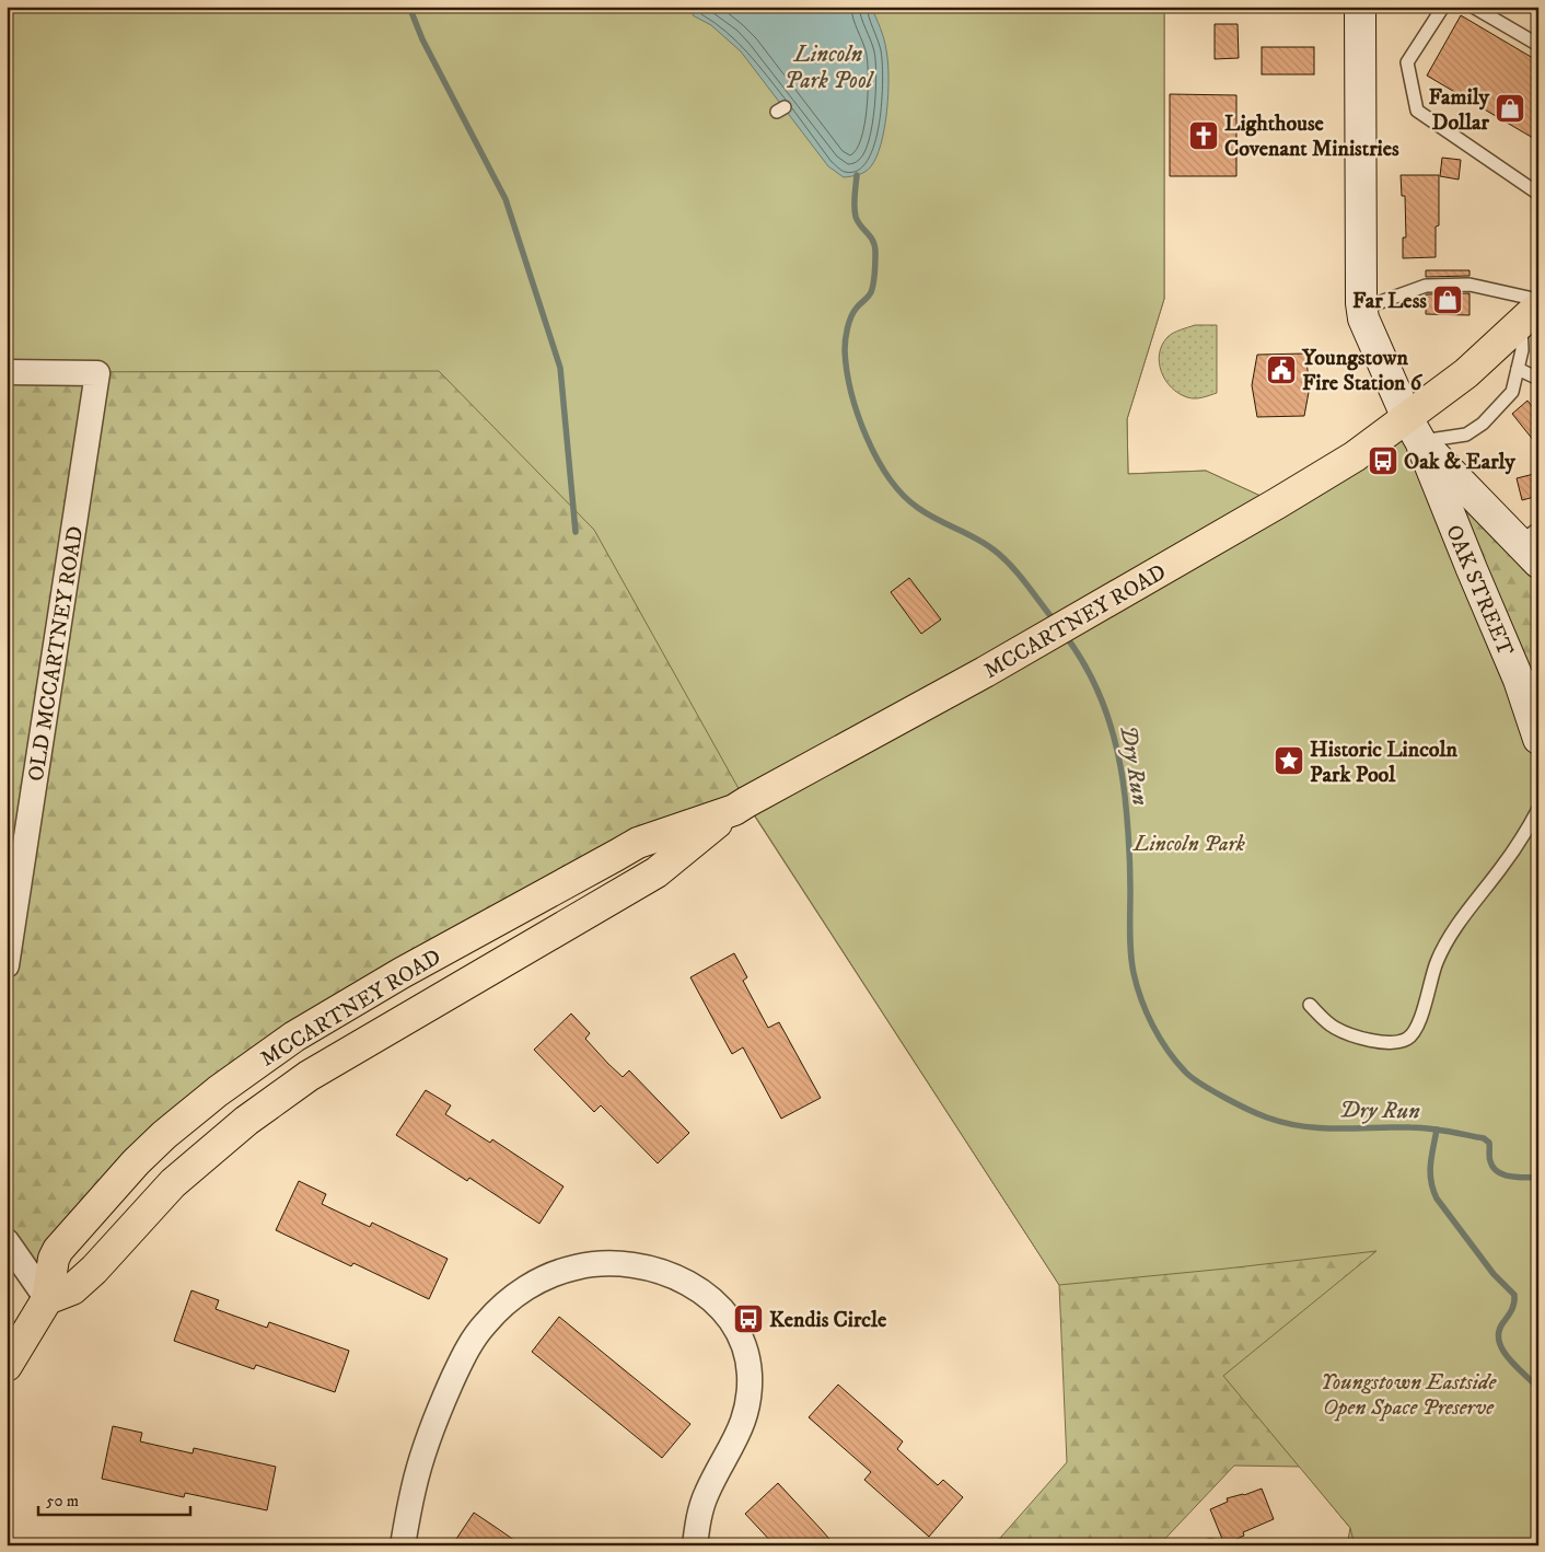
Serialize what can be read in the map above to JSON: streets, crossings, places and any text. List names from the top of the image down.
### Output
{
  "streets": {
    "highway": ["MCCARTNEY ROAD"],
    "street": ["OAK STREET", "OLD MCCARTNEY ROAD"]
  },
  "crossings": [
    ["OAK STREET", "MCCARTNEY ROAD"]
  ],
  "water": ["Lincoln Park Pool", "Dry Run"],
  "parks": ["Lincoln Park", "Youngstown Eastside Open Space Preserve"],
  "places": {
    "shop": ["Family Dollar", "Far Less"],
    "church": ["Lighthouse Covenant Ministries"],
    "public building": ["Youngstown Fire Station 6"],
    "bus stop": ["Oak & Early", "Kendis Circle"],
    "place": ["Historic Lincoln Park Pool"]
  },
  "scale_bar": "50 m"
}
